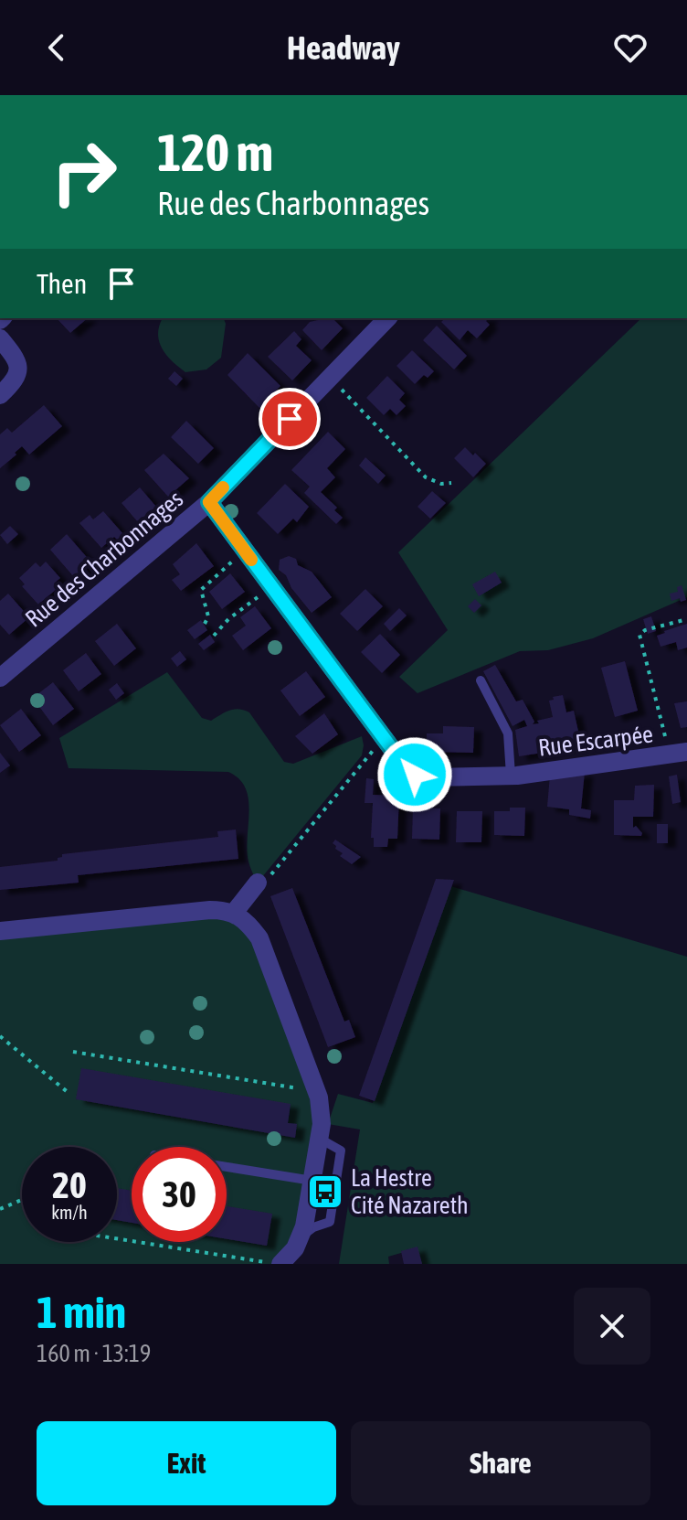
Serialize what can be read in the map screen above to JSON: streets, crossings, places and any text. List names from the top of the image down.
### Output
{
  "streets": {
    "street": ["Rue des Charbonnages", "Rue Escarpée"]
  },
  "places": {
    "bus stop": ["La Hestre Cité Nazareth"]
  },
  "page": {
    "header": "Headway",
    "turn": ["120 m", "Rue des Charbonnages"],
    "then": "Then",
    "speed": "20 km/h",
    "limit": "30",
    "heading": ["1 min", "160 m · 13:19"],
    "buttons": ["Exit", "Share"]
  }
}
